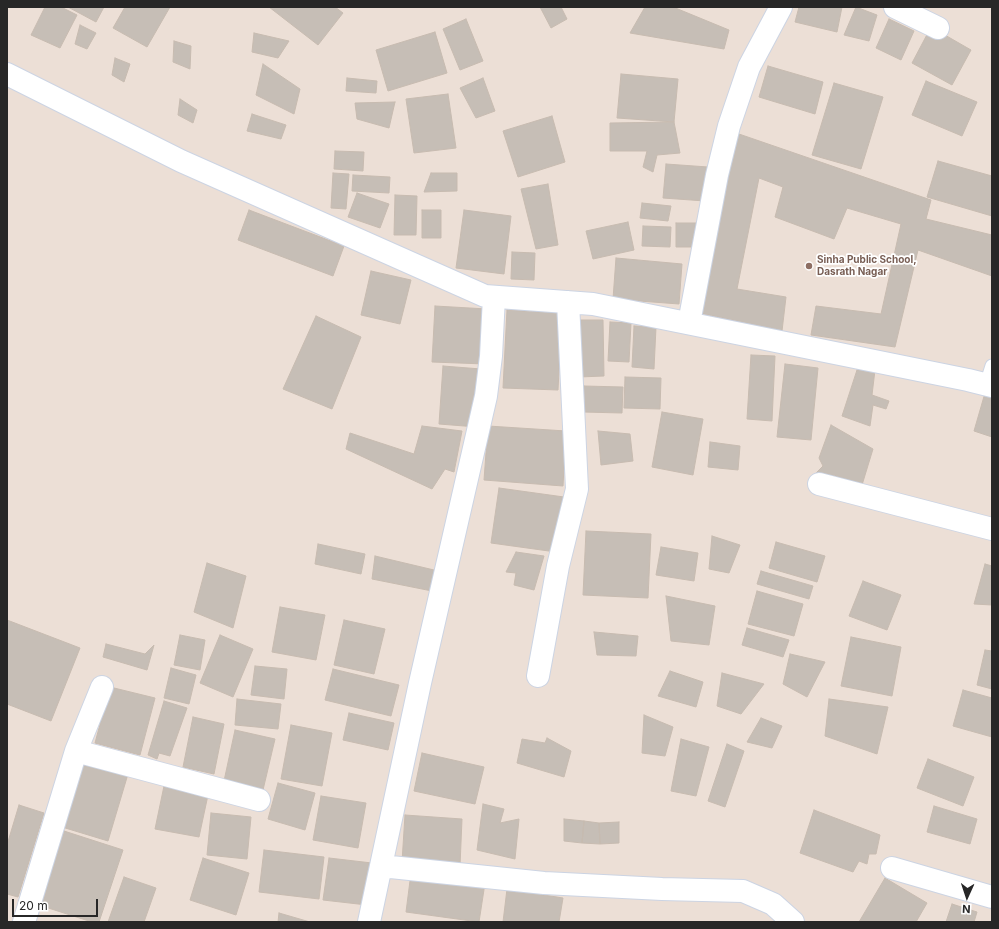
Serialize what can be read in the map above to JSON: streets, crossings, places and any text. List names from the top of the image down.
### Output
{
  "places": ["Sinha Public School, Dasrath Nagar"],
  "scale_bar": "20 m",
  "north": "bottom"
}
